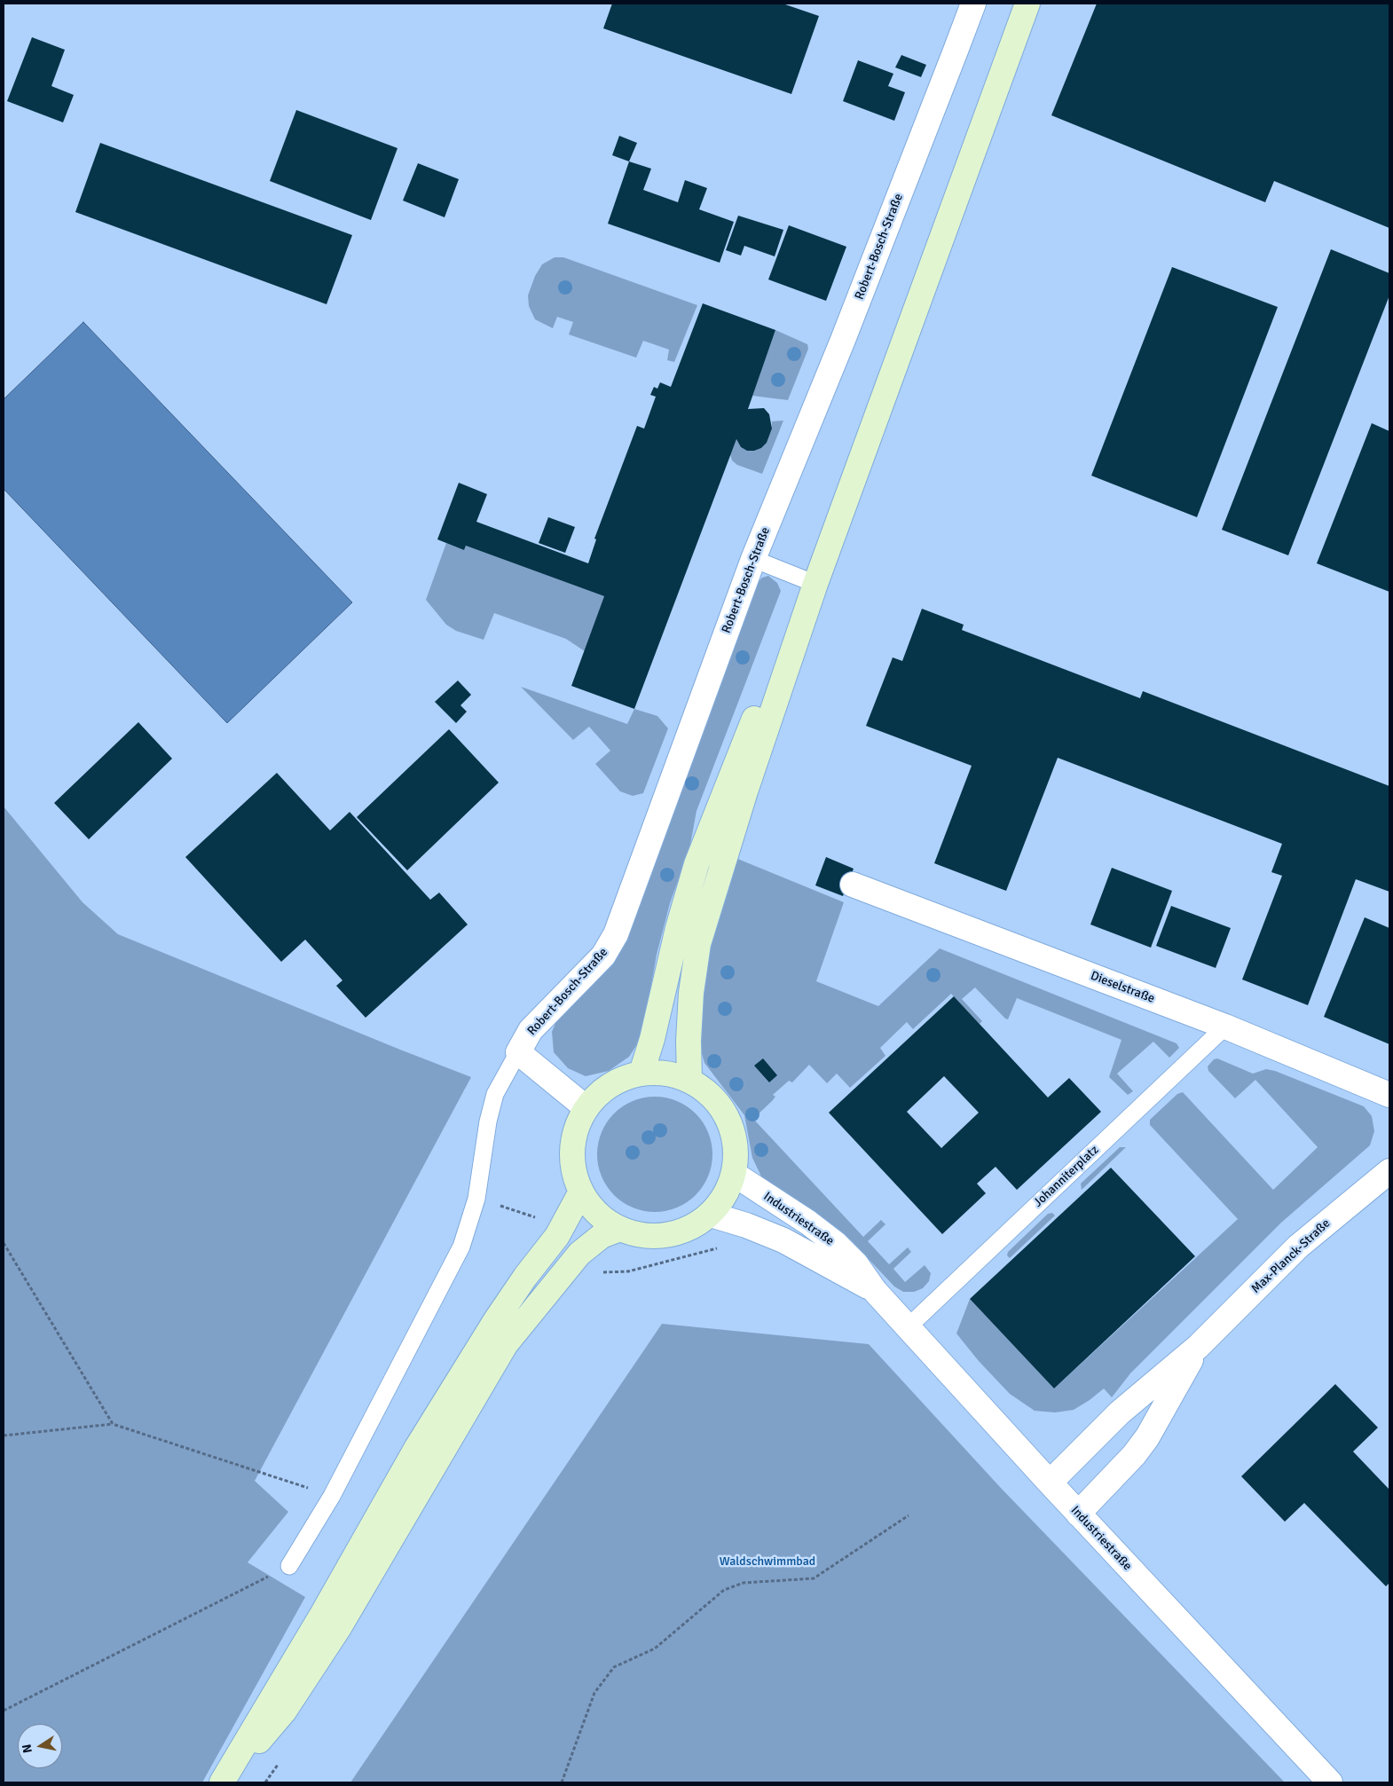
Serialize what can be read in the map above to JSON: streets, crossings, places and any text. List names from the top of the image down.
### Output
{
  "streets": {
    "street": [
      "Robert-Bosch-Straße",
      "Dieselstraße",
      "Industriestraße",
      "Max-Planck-Straße"
    ],
    "lane": ["Johanniterplatz"]
  },
  "crossings": [
    ["Dieselstraße", "Johanniterplatz"],
    ["Johanniterplatz", "Industriestraße"],
    ["Industriestraße", "Max-Planck-Straße"]
  ],
  "parks": ["Waldschwimmbad"],
  "north": "left"
}
